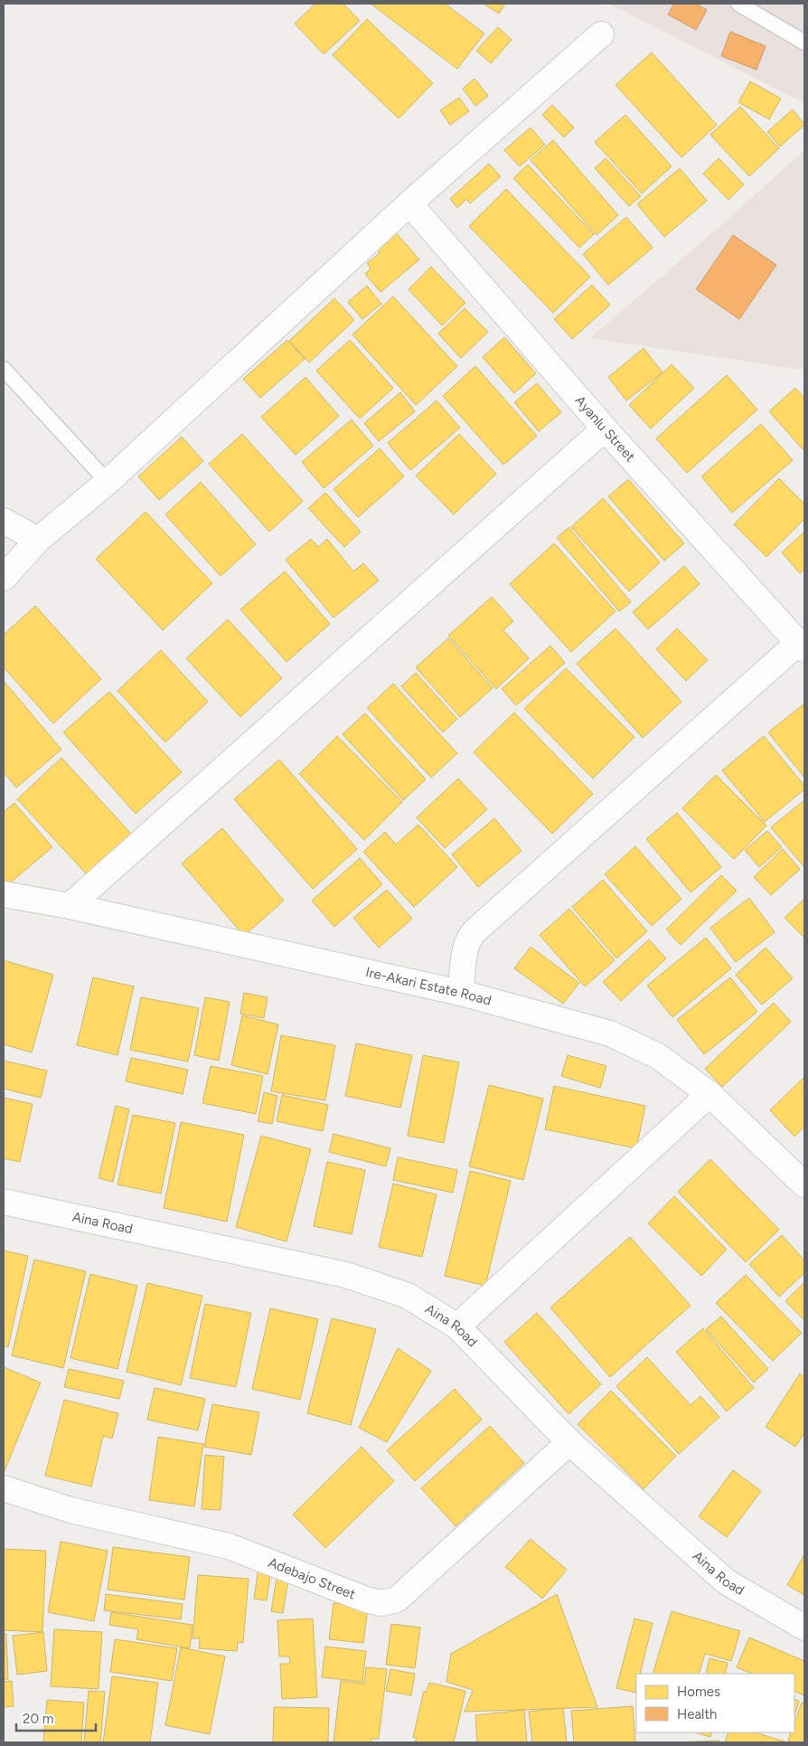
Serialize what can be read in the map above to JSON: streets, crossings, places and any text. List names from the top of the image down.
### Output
{
  "streets": {
    "street": [
      "Ayanlu Street",
      "Ire-Akari Estate Road",
      "Aina Road",
      "Adebajo Street"
    ]
  },
  "crossings": [
    ["Aina Road", "Adebajo Street"]
  ],
  "legend": ["Homes", "Health"],
  "scale_bar": "20 m"
}
